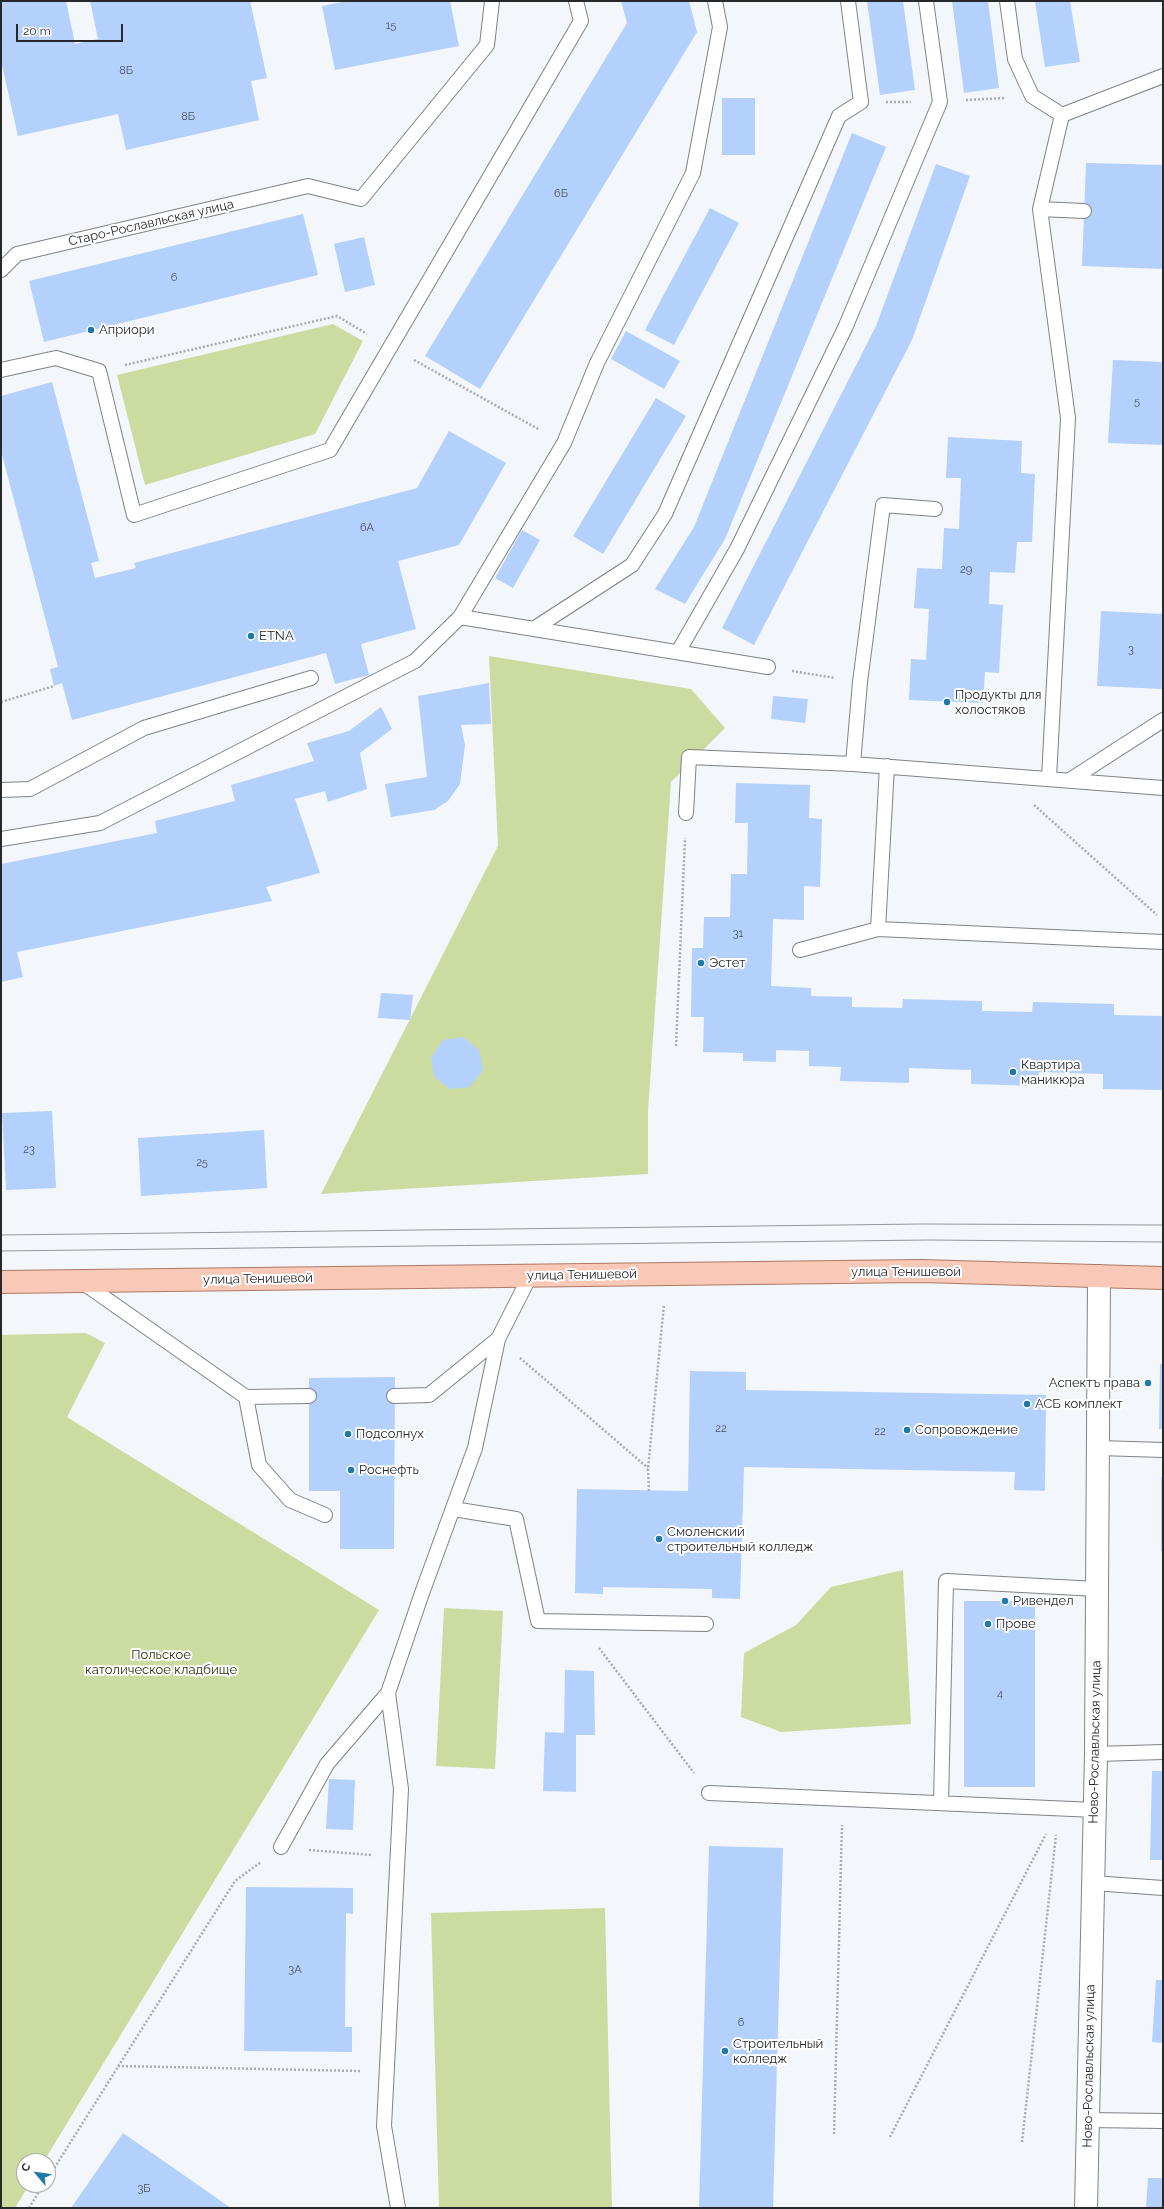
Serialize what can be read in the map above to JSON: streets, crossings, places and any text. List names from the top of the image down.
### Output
{
  "streets": {
    "main road": ["улица Тенишевой"],
    "street": ["Ново-Рославльская улица"],
    "lane": ["Старо-Рославльская улица"]
  },
  "crossings": [
    ["улица Тенишевой", "Ново-Рославльская улица"]
  ],
  "parks": ["Польское католическое кладбище"],
  "places": [
    "Априори",
    "ETNA",
    "Продукты для холостяков",
    "Эстет",
    "Квартира маникюра",
    "Аспектъ права",
    "АСБ комплект",
    "Сопровождение",
    "Подсолнух",
    "Роснефть",
    "Смоленский строительный колледж",
    "Ривендел",
    "Прове",
    "Строительный колледж"
  ],
  "house_numbers": [
    "15",
    "8Б",
    "8Б",
    "6Б",
    "6",
    "5",
    "6А",
    "29",
    "3",
    "31",
    "23",
    "25",
    "22",
    "22",
    "4",
    "3А",
    "6",
    "3Б"
  ],
  "scale_bar": "20 m",
  "north": "top left"
}
